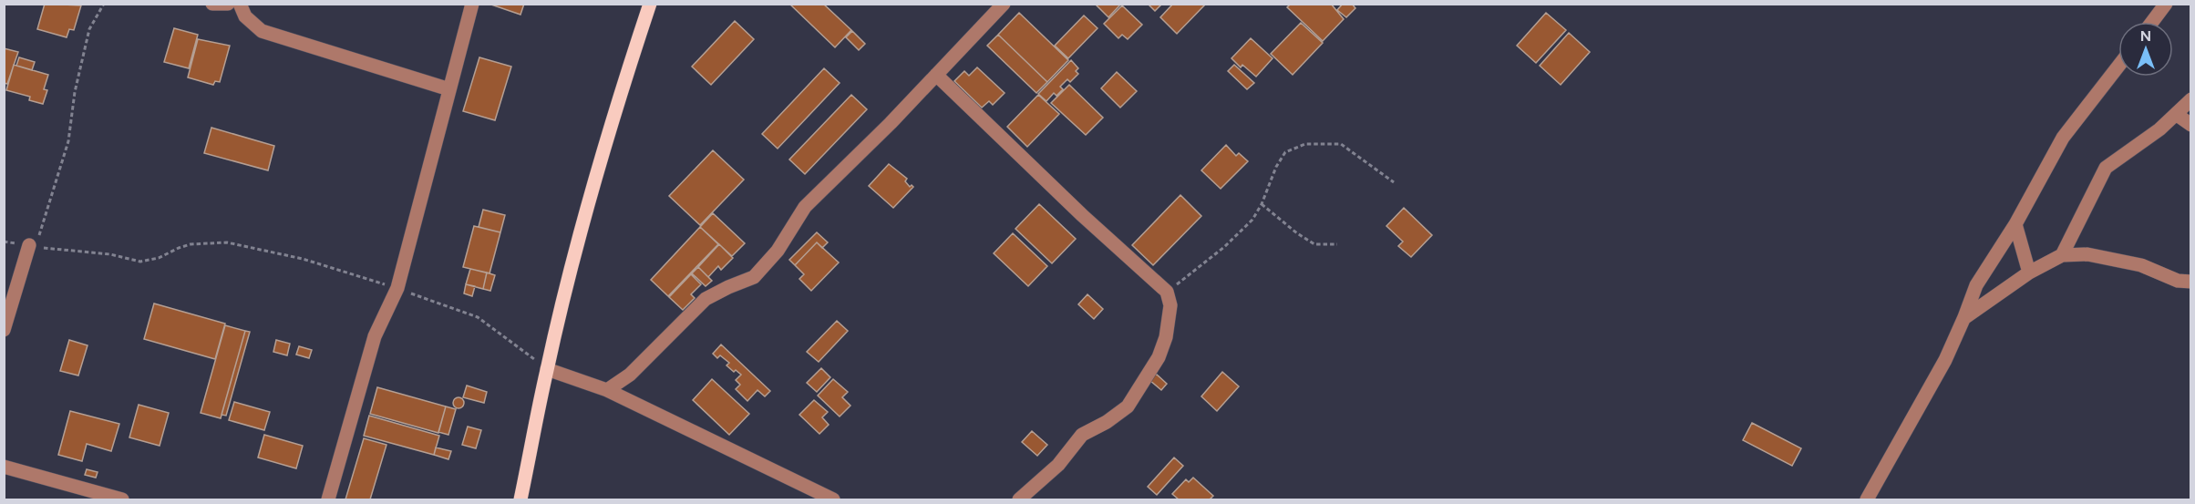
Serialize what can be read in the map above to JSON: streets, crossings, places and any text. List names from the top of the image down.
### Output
{
  "north": "top"
}
